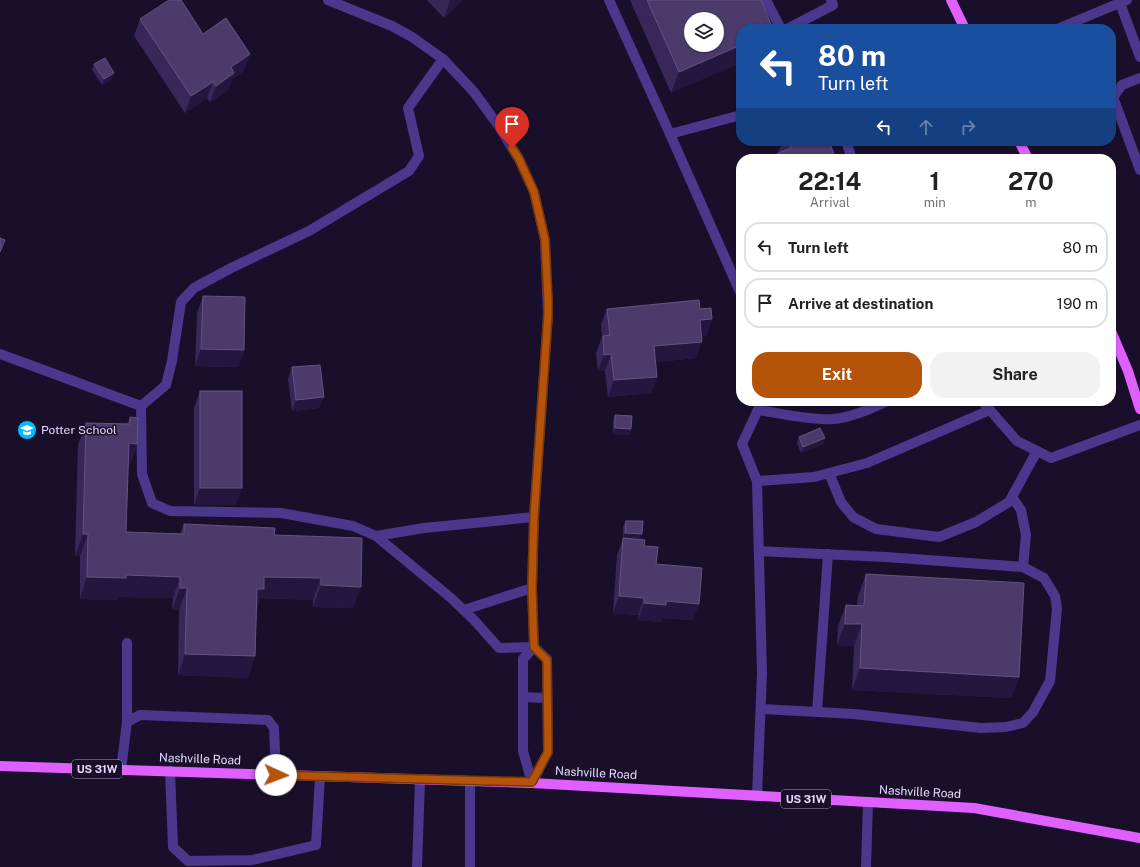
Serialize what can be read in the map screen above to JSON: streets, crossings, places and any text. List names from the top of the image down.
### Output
{
  "streets": {
    "main road": ["Nashville Road", "US 31W"]
  },
  "places": {
    "school or university": ["Potter School"]
  },
  "page": {
    "turn": ["80 m", "Turn left"],
    "eta": [
      "22:14",
      "Arrival",
      "1",
      "min",
      "270",
      "m"
    ],
    "list": [
      {
        "name": "Turn left",
        "value": "80 m"
      },
      {
        "name": "Arrive at destination",
        "value": "190 m"
      }
    ],
    "buttons": ["Exit", "Share"]
  }
}
